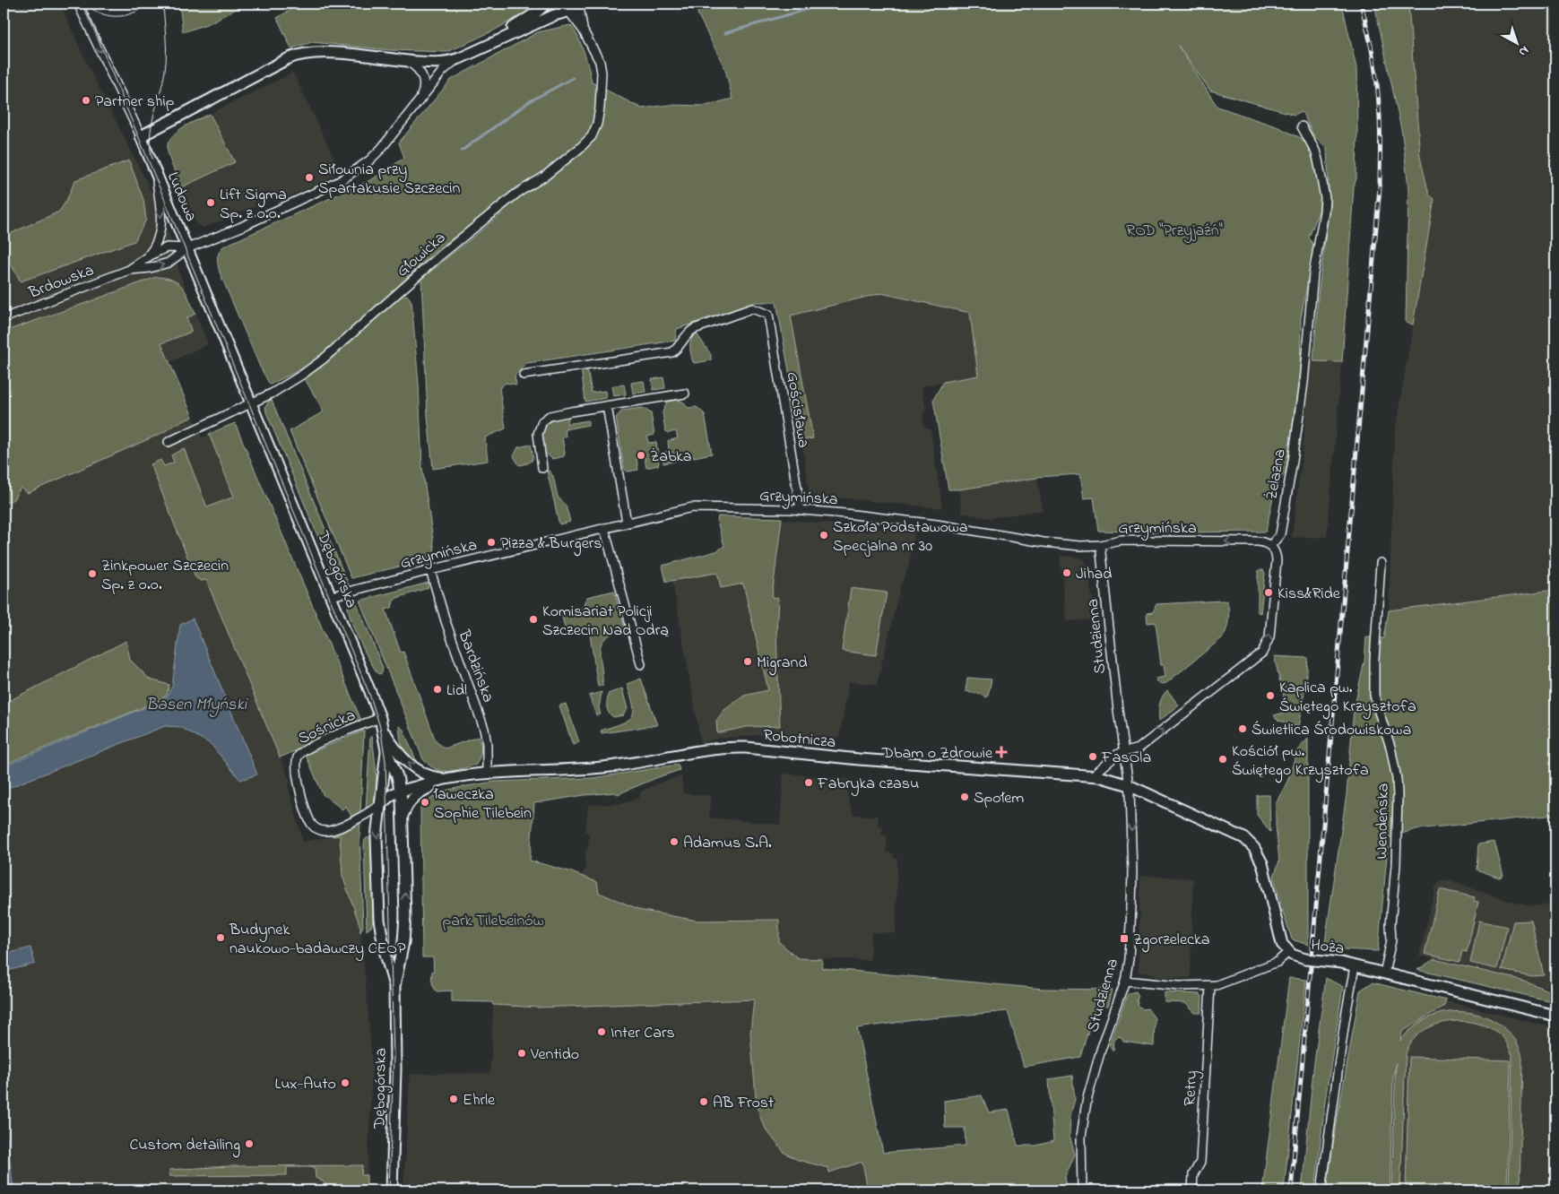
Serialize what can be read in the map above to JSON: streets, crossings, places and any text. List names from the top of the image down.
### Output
{
  "streets": {
    "street": [
      "Ludowa",
      "Głowicka",
      "Brdowska",
      "Gościsława",
      "Żelazna",
      "Grzymińska",
      "Dębogórska",
      "Studzienna",
      "Bardzińska",
      "Sośnicka",
      "Robotnicza",
      "Wendeńska",
      "Hoża",
      "Retry"
    ]
  },
  "crossings": [
    ["Ludowa", "Głowicka"],
    ["Ludowa", "Brdowska"],
    ["Ludowa", "Dębogórska"],
    ["Głowicka", "Dębogórska"],
    ["Gościsława", "Grzymińska"],
    ["Żelazna", "Grzymińska"],
    ["Grzymińska", "Dębogórska"],
    ["Grzymińska", "Studzienna"],
    ["Grzymińska", "Bardzińska"],
    ["Dębogórska", "Sośnicka"],
    ["Dębogórska", "Robotnicza"],
    ["Studzienna", "Robotnicza"],
    ["Studzienna", "Hoża"],
    ["Bardzińska", "Robotnicza"],
    ["Sośnicka", "Robotnicza"],
    ["Robotnicza", "Hoża"],
    ["Wendeńska", "Hoża"]
  ],
  "water": ["Basen Młyński"],
  "parks": ["ROD \"Przyjaźń\"", "park Tilebeinów"],
  "places": {
    "other": [
      "Partner ship",
      "Siłownia przy Spartakusie Szczecin",
      "Lift Sigma Sp. z o.o.",
      "Żabka",
      "Szkoła Podstawowa Specjalna nr 30",
      "Pizza & Burgers",
      "Jihad",
      "Zinkpower Szczecin Sp. z o.o.",
      "Kiss&Ride",
      "Komisariat Policji Szczecin Nad Odrą",
      "Migrand",
      "Lidl",
      "Kaplica pw. Świętego Krzysztofa",
      "Świetlica Środowiskowa",
      "FasOla",
      "Kościół pw. Świętego Krzysztofa",
      "Fabryka czasu",
      "Społem",
      "ławeczka Sophie Tilebein",
      "Adamus S.A.",
      "Budynek naukowo-badawczy CEOP",
      "Inter Cars",
      "Ventido",
      "Lux-Auto",
      "Ehrle",
      "AB Frost",
      "Custom detailing"
    ],
    "health": ["Dbam o Zdrowie"],
    "transit": ["Zgorzelecka"]
  },
  "north": "bottom right"
}
